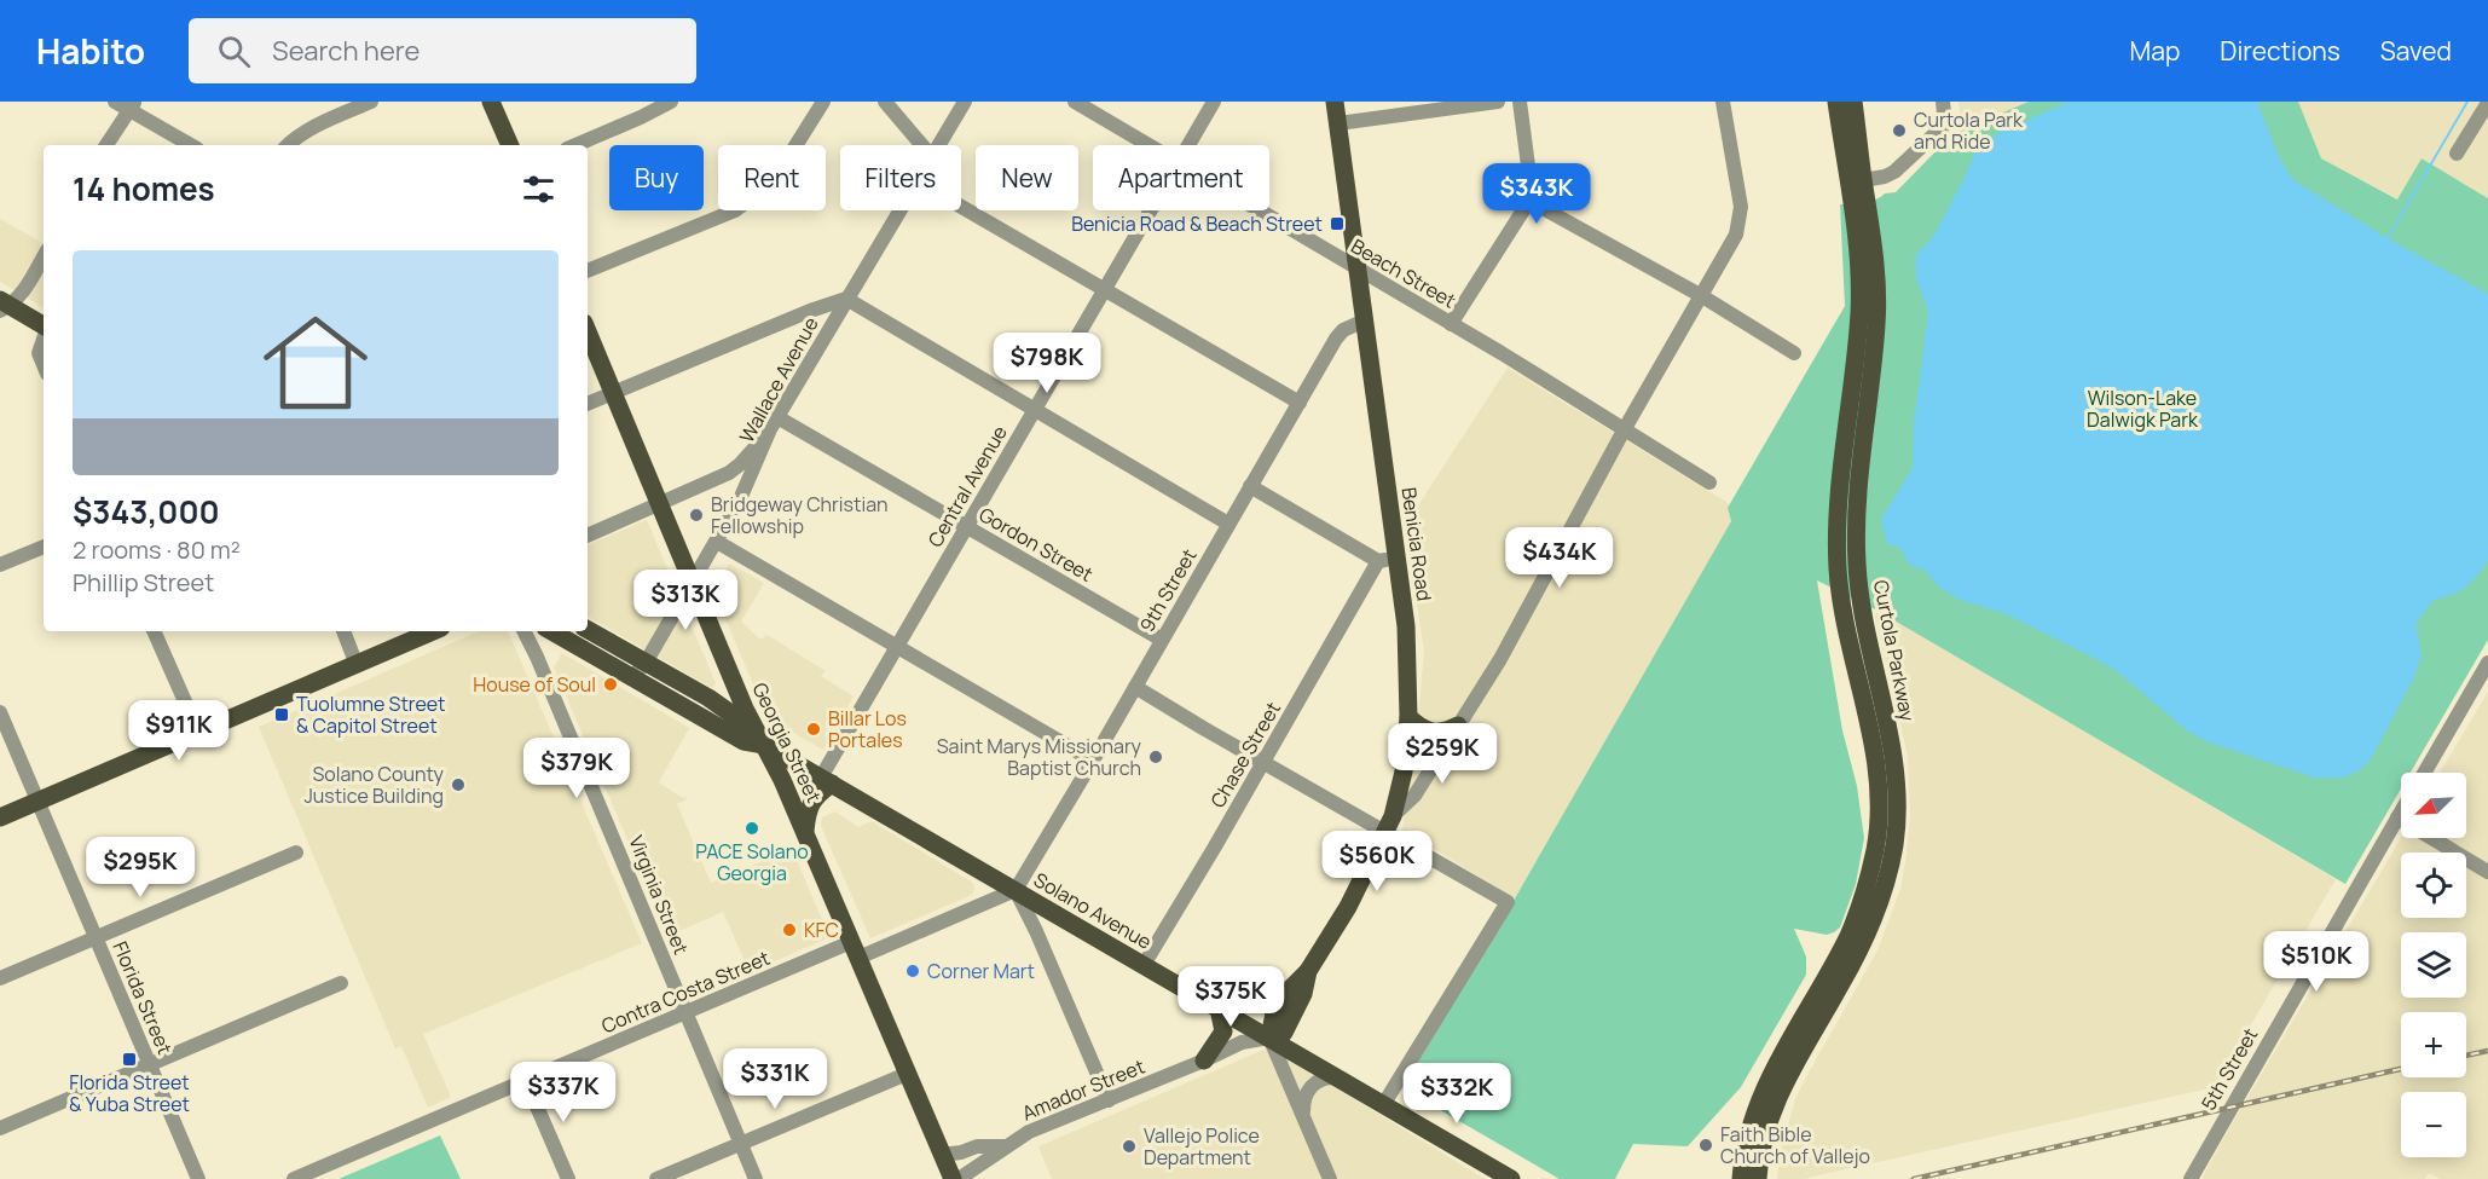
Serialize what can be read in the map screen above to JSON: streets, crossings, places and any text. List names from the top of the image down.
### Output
{
  "streets": {
    "main road": [
      "Benicia Road",
      "Curtola Parkway",
      "Georgia Street",
      "Solano Avenue"
    ],
    "street": [
      "Beach Street",
      "Wallace Avenue",
      "Central Avenue",
      "Gordon Street",
      "9th Street",
      "Chase Street",
      "Virginia Street",
      "Contra Costa Street",
      "Florida Street",
      "5th Street",
      "Amador Street"
    ]
  },
  "crossings": [
    ["Beach Street", "Benicia Road"],
    ["Wallace Avenue", "Gordon Street"],
    ["Wallace Avenue", "Georgia Street"],
    ["Wallace Avenue", "Solano Avenue"],
    ["Central Avenue", "Gordon Street"],
    ["Central Avenue", "Solano Avenue"],
    ["Gordon Street", "9th Street"],
    ["Benicia Road", "9th Street"],
    ["Benicia Road", "Solano Avenue"],
    ["Benicia Road", "Amador Street"],
    ["9th Street", "Solano Avenue"],
    ["9th Street", "Contra Costa Street"],
    ["Georgia Street", "Solano Avenue"],
    ["Georgia Street", "Contra Costa Street"],
    ["Chase Street", "Solano Avenue"],
    ["Virginia Street", "Contra Costa Street"],
    ["Solano Avenue", "Contra Costa Street"],
    ["Solano Avenue", "Amador Street"]
  ],
  "parks": ["Wilson-Lake Dalwigk Park"],
  "places": {
    "other": [
      "Curtola Park and Ride",
      "Bridgeway Christian Fellowship",
      "House of Soul",
      "Billar Los Portales",
      "Saint Marys Missionary Baptist Church",
      "Solano County Justice Building",
      "PACE Solano Georgia",
      "KFC",
      "Corner Mart",
      "Faith Bible Church of Vallejo",
      "Vallejo Police Department"
    ],
    "transit": ["Benicia Road & Beach Street", "Tuolumne Street & Capitol Street", "Florida Street & Yuba Street"]
  },
  "north": "bottom left",
  "page": {
    "header": "Habito",
    "search": "Search here",
    "nav": ["Map", "Directions", "Saved"],
    "chip": [
      "Buy",
      "Rent",
      "Filters",
      "New",
      "Apartment"
    ],
    "heading": "14 homes",
    "price": [
      "$343K",
      "$798K",
      "$434K",
      "$313K",
      "$911K",
      "$259K",
      "$379K",
      "$560K",
      "$295K",
      "$510K",
      "$375K",
      "$331K",
      "$337K",
      "$332K"
    ],
    "list": [
      {
        "name": "$343,000",
        "note": "2 rooms · 80 m² · Phillip Street"
      }
    ],
    "map_buttons": ["+", "−"]
  }
}
